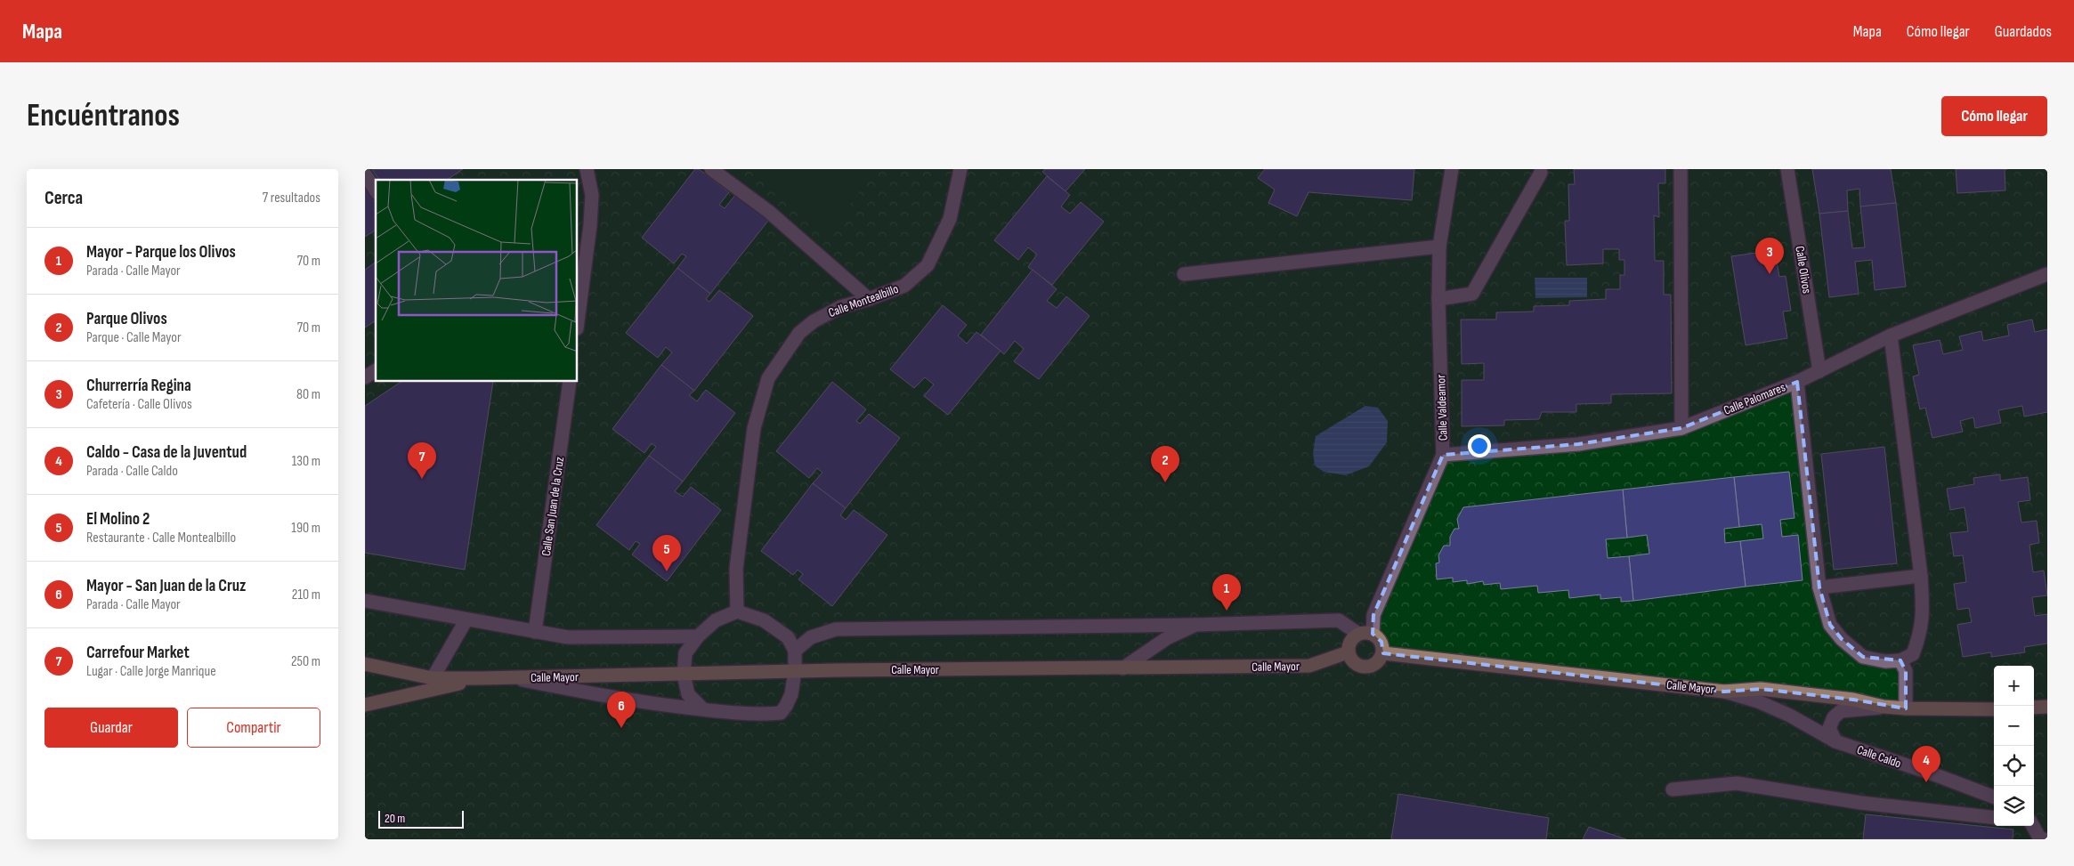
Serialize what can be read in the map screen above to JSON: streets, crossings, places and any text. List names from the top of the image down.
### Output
{
  "streets": {
    "street": [
      "Calle Olivos",
      "Calle Montealbillo",
      "Calle Palomares",
      "Calle Valdeamor",
      "Calle San Juan de la Cruz",
      "Calle Mayor",
      "Calle Caldo"
    ]
  },
  "crossings": [
    ["Calle Olivos", "Calle Palomares"],
    ["Calle Palomares", "Calle Valdeamor"],
    ["Calle Valdeamor", "Calle Mayor"],
    ["Calle Mayor", "Calle Caldo"]
  ],
  "scale_bar": "20 m",
  "page": {
    "header": "Mapa",
    "nav": ["Mapa", "Cómo llegar", "Guardados"],
    "buttons": [
      "Cómo llegar",
      ["Guardar", "Compartir"]
    ],
    "title": "Encuéntranos",
    "heading": ["Cerca", "7 resultados"],
    "list": [
      {
        "mark": "1",
        "name": "Mayor - Parque los Olivos",
        "note": "Parada · Calle Mayor",
        "value": "70 m"
      },
      {
        "mark": "2",
        "name": "Parque Olivos",
        "note": "Parque · Calle Mayor",
        "value": "70 m"
      },
      {
        "mark": "3",
        "name": "Churrerría Regina",
        "note": "Cafetería · Calle Olivos",
        "value": "80 m"
      },
      {
        "mark": "4",
        "name": "Caldo - Casa de la Juventud",
        "note": "Parada · Calle Caldo",
        "value": "130 m"
      },
      {
        "mark": "5",
        "name": "El Molino 2",
        "note": "Restaurante · Calle Montealbillo",
        "value": "190 m"
      },
      {
        "mark": "6",
        "name": "Mayor - San Juan de la Cruz",
        "note": "Parada · Calle Mayor",
        "value": "210 m"
      },
      {
        "mark": "7",
        "name": "Carrefour Market",
        "note": "Lugar · Calle Jorge Manrique",
        "value": "250 m"
      }
    ],
    "pins": [
      "3",
      "7",
      "2",
      "5",
      "1",
      "6",
      "4"
    ],
    "map_buttons": ["+", "−"],
    "scale": "20 m"
  }
}
